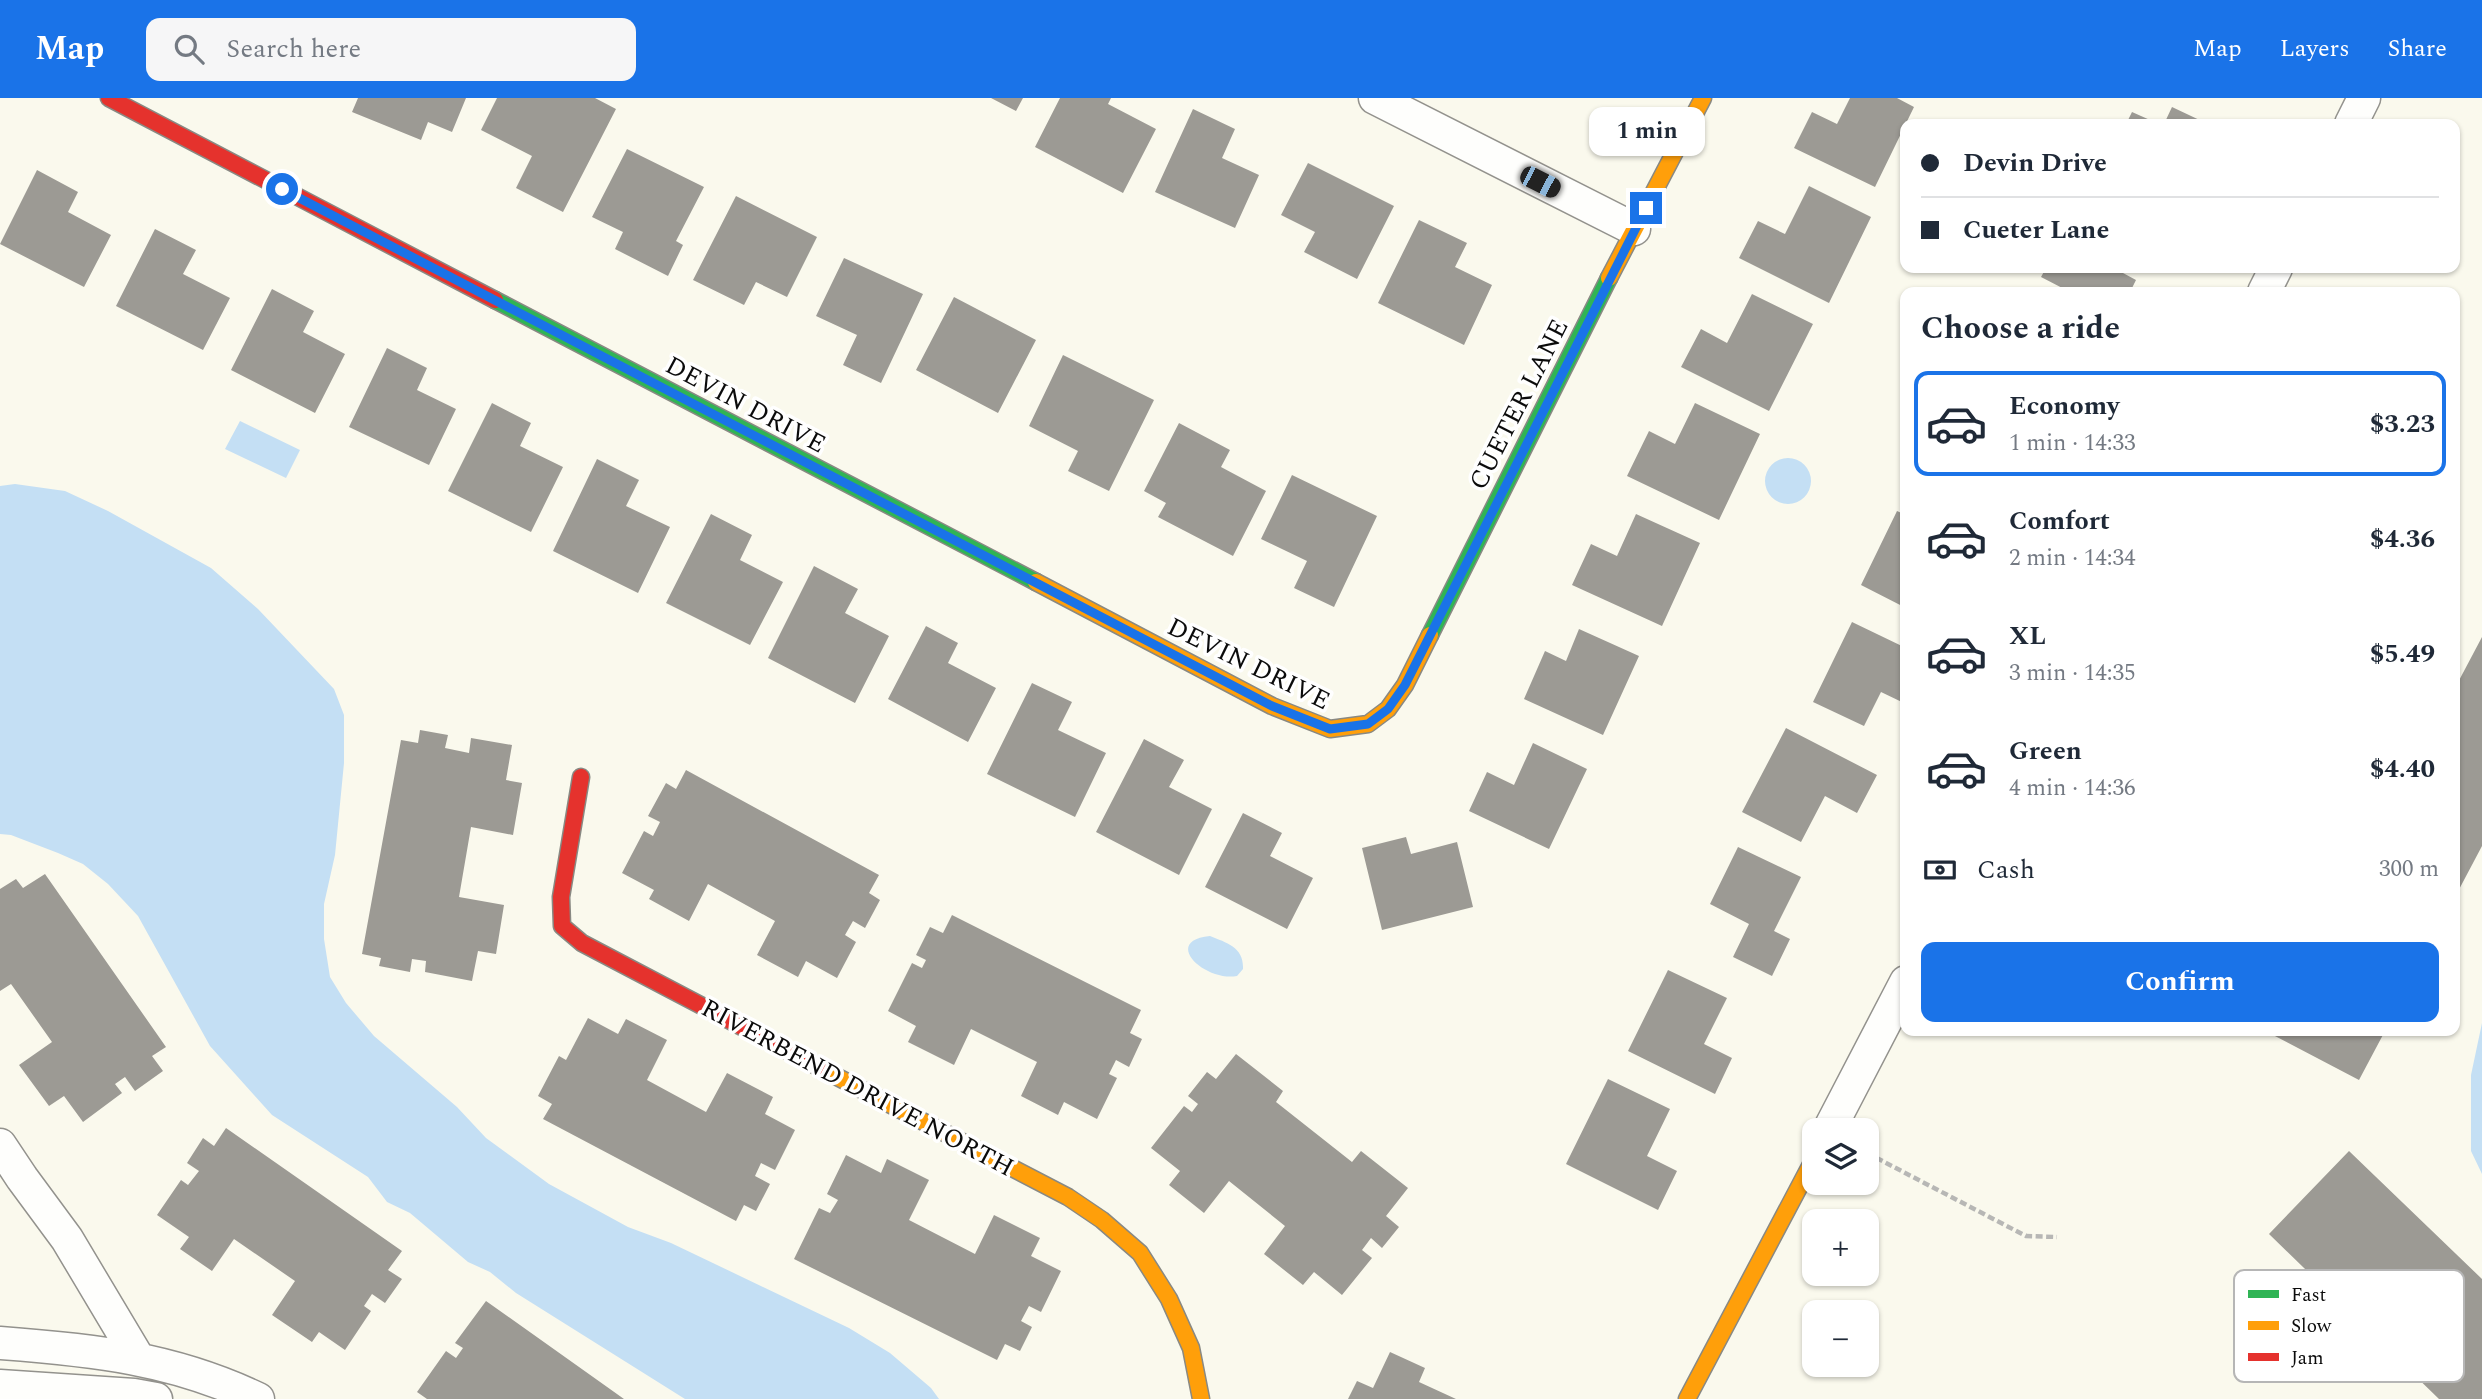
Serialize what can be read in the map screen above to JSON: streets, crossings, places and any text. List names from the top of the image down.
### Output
{
  "streets": {
    "street": ["DEVIN DRIVE", "CUETER LANE", "RIVERBEND DRIVE NORTH"]
  },
  "crossings": [
    ["DEVIN DRIVE", "CUETER LANE"]
  ],
  "legend": ["Fast", "Slow", "Jam"],
  "page": {
    "header": "Map",
    "search": "Search here",
    "nav": ["Map", "Layers", "Share"],
    "bubble": "1 min",
    "banner": ["Devin Drive", "Cueter Lane"],
    "heading": "Choose a ride",
    "list": [
      {
        "name": "Economy",
        "note": "1 min · 14:33",
        "value": "$3.23"
      },
      {
        "name": "Comfort",
        "note": "2 min · 14:34",
        "value": "$4.36"
      },
      {
        "name": "XL",
        "note": "3 min · 14:35",
        "value": "$5.49"
      },
      {
        "name": "Green",
        "note": "4 min · 14:36",
        "value": "$4.40"
      }
    ],
    "pay": ["Cash", "300 m"],
    "buttons": "Confirm",
    "map_buttons": ["+", "−"]
  }
}
